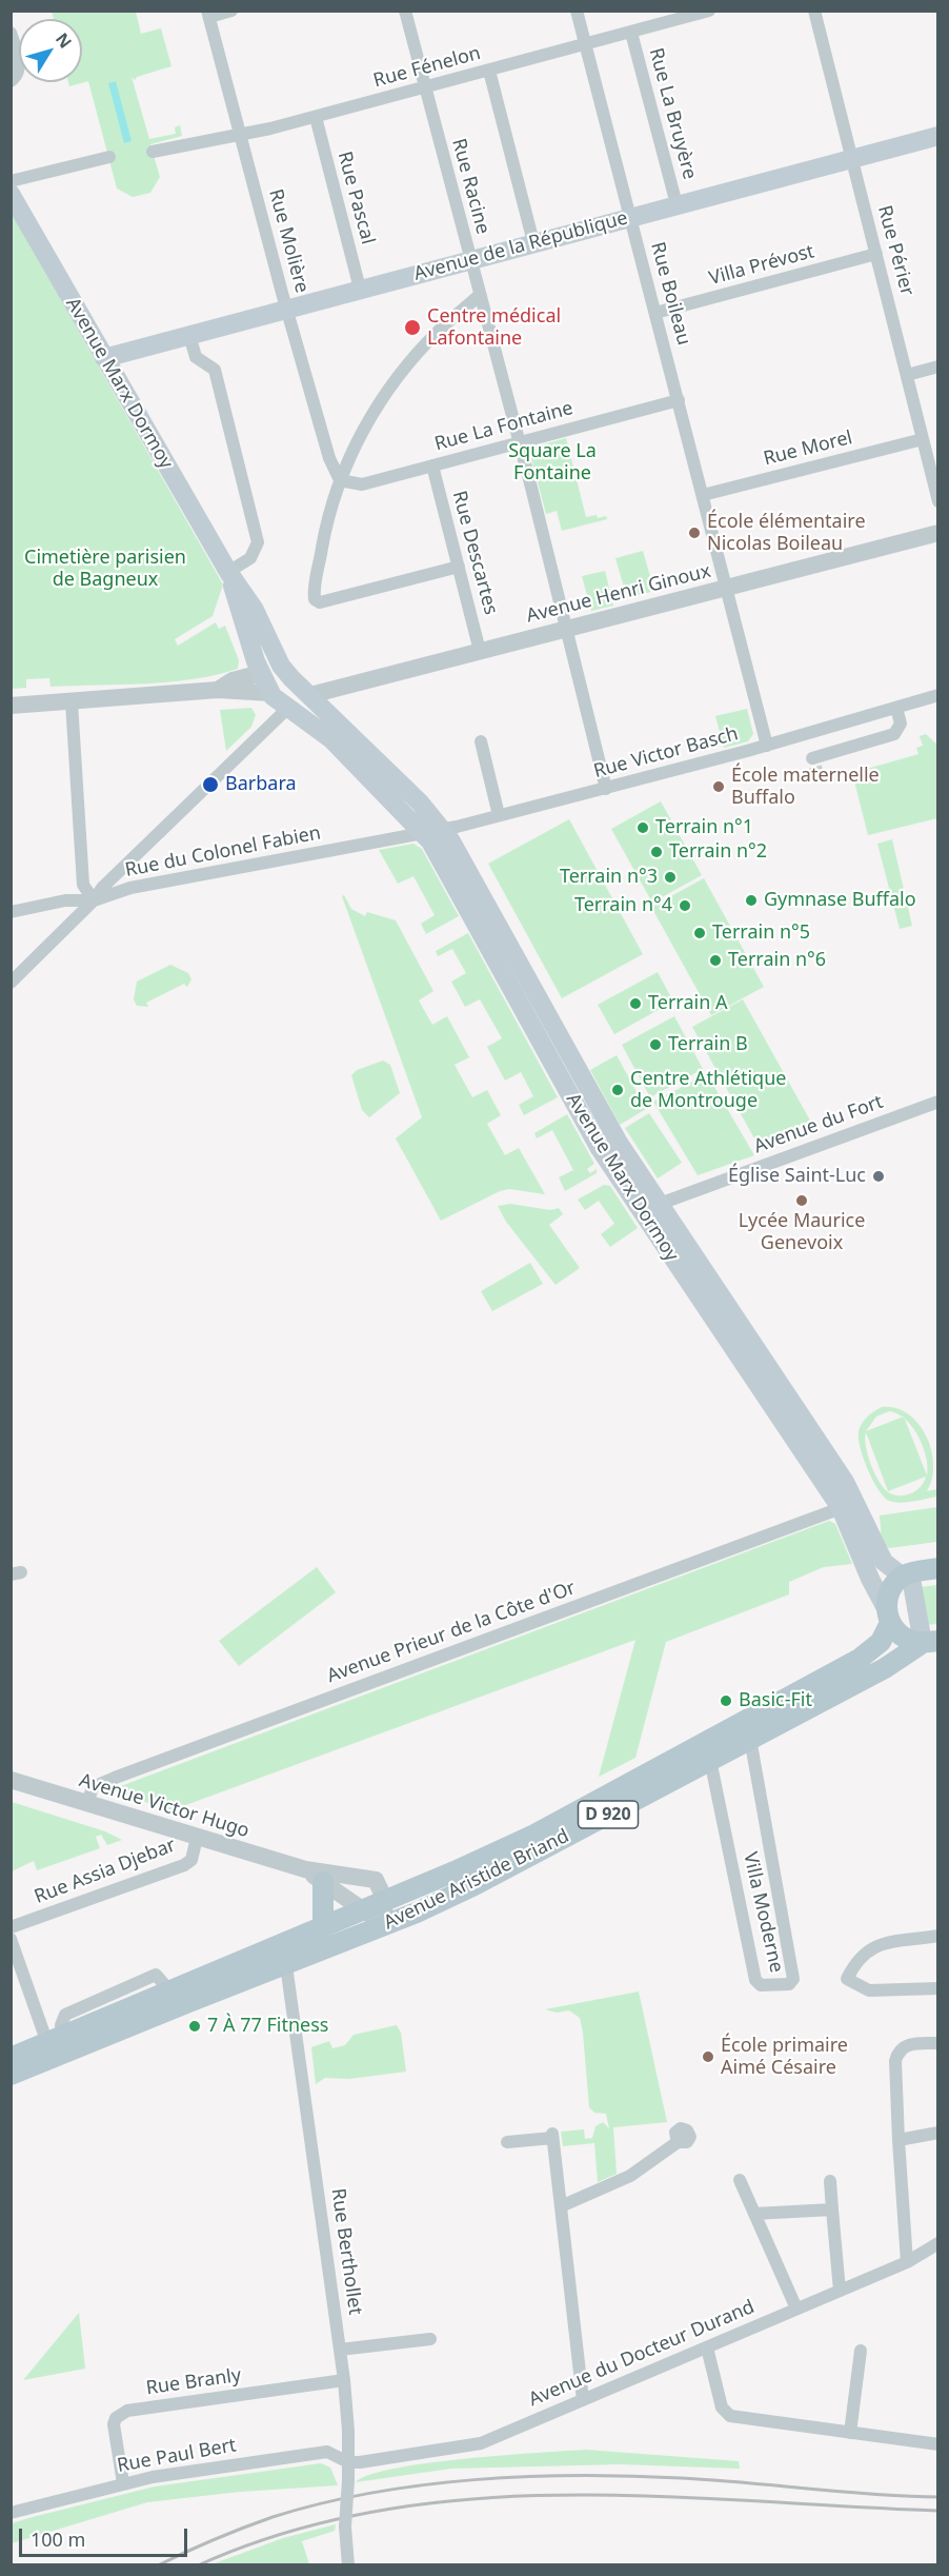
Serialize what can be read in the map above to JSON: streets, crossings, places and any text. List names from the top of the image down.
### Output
{
  "streets": {
    "main road": [
      "Avenue de la République",
      "Avenue Marx Dormoy",
      "D 920",
      "Avenue Aristide Briand"
    ],
    "street": [
      "Rue Fénelon",
      "Rue La Bruyère",
      "Rue Racine",
      "Rue Pascal",
      "Rue Molière",
      "Rue Périer",
      "Villa Prévost",
      "Rue Boileau",
      "Rue La Fontaine",
      "Rue Morel",
      "Rue Descartes",
      "Avenue Henri Ginoux",
      "Rue Victor Basch",
      "Rue du Colonel Fabien",
      "Avenue du Fort",
      "Avenue Prieur de la Côte d'Or",
      "Avenue Victor Hugo",
      "Rue Assia Djebar",
      "Villa Moderne",
      "Rue Berthollet",
      "Avenue du Docteur Durand",
      "Rue Branly",
      "Rue Paul Bert"
    ]
  },
  "crossings": [
    ["Rue Fénelon", "Rue La Bruyère"],
    ["Rue Fénelon", "Rue Racine"],
    ["Rue Fénelon", "Rue Pascal"],
    ["Rue Fénelon", "Rue Molière"],
    ["Rue Fénelon", "Rue Boileau"],
    ["Rue La Bruyère", "Avenue de la République"],
    ["Rue Racine", "Avenue de la République"],
    ["Rue Racine", "Rue La Fontaine"],
    ["Rue Racine", "Avenue Henri Ginoux"],
    ["Rue Racine", "Rue Victor Basch"],
    ["Rue Pascal", "Avenue de la République"],
    ["Rue Molière", "Avenue de la République"],
    ["Rue Molière", "Rue La Fontaine"],
    ["Avenue de la République", "Rue Périer"],
    ["Avenue de la République", "Rue Boileau"],
    ["Avenue de la République", "Avenue Marx Dormoy"],
    ["Rue Périer", "Villa Prévost"],
    ["Rue Périer", "Rue Morel"],
    ["Villa Prévost", "Rue Boileau"],
    ["Rue Boileau", "Rue La Fontaine"],
    ["Rue Boileau", "Rue Morel"],
    ["Rue Boileau", "Avenue Henri Ginoux"],
    ["Rue Boileau", "Rue Victor Basch"],
    ["Avenue Marx Dormoy", "Avenue Henri Ginoux"],
    ["Avenue Marx Dormoy", "Rue Victor Basch"],
    ["Avenue Marx Dormoy", "Rue du Colonel Fabien"],
    ["Avenue Marx Dormoy", "Avenue du Fort"],
    ["Avenue Marx Dormoy", "Avenue Prieur de la Côte d'Or"],
    ["Avenue Marx Dormoy", "Avenue Aristide Briand"],
    ["Rue La Fontaine", "Rue Descartes"],
    ["Rue Descartes", "Avenue Henri Ginoux"],
    ["Rue Victor Basch", "Rue du Colonel Fabien"],
    ["Avenue Prieur de la Côte d'Or", "Avenue Victor Hugo"],
    ["Avenue Victor Hugo", "Rue Assia Djebar"],
    ["Avenue Victor Hugo", "Avenue Aristide Briand"],
    ["Avenue Aristide Briand", "Villa Moderne"],
    ["Avenue Aristide Briand", "Rue Berthollet"],
    ["Rue Berthollet", "Avenue du Docteur Durand"],
    ["Rue Berthollet", "Rue Branly"],
    ["Rue Berthollet", "Rue Paul Bert"],
    ["Avenue du Docteur Durand", "Rue Paul Bert"],
    ["Rue Branly", "Rue Paul Bert"]
  ],
  "parks": ["Square La Fontaine", "Cimetière parisien de Bagneux"],
  "places": [
    "Centre médical Lafontaine",
    "École élémentaire Nicolas Boileau",
    "Barbara",
    "École maternelle Buffalo",
    "Terrain n°1",
    "Terrain n°2",
    "Terrain n°3",
    "Gymnase Buffalo",
    "Terrain n°4",
    "Terrain n°5",
    "Terrain n°6",
    "Terrain A",
    "Terrain B",
    "Centre Athlétique de Montrouge",
    "Église Saint-Luc",
    "Lycée Maurice Genevoix",
    "Basic-Fit",
    "7 À 77 Fitness",
    "École primaire Aimé Césaire"
  ],
  "scale_bar": "100 m",
  "north": "top right"
}
